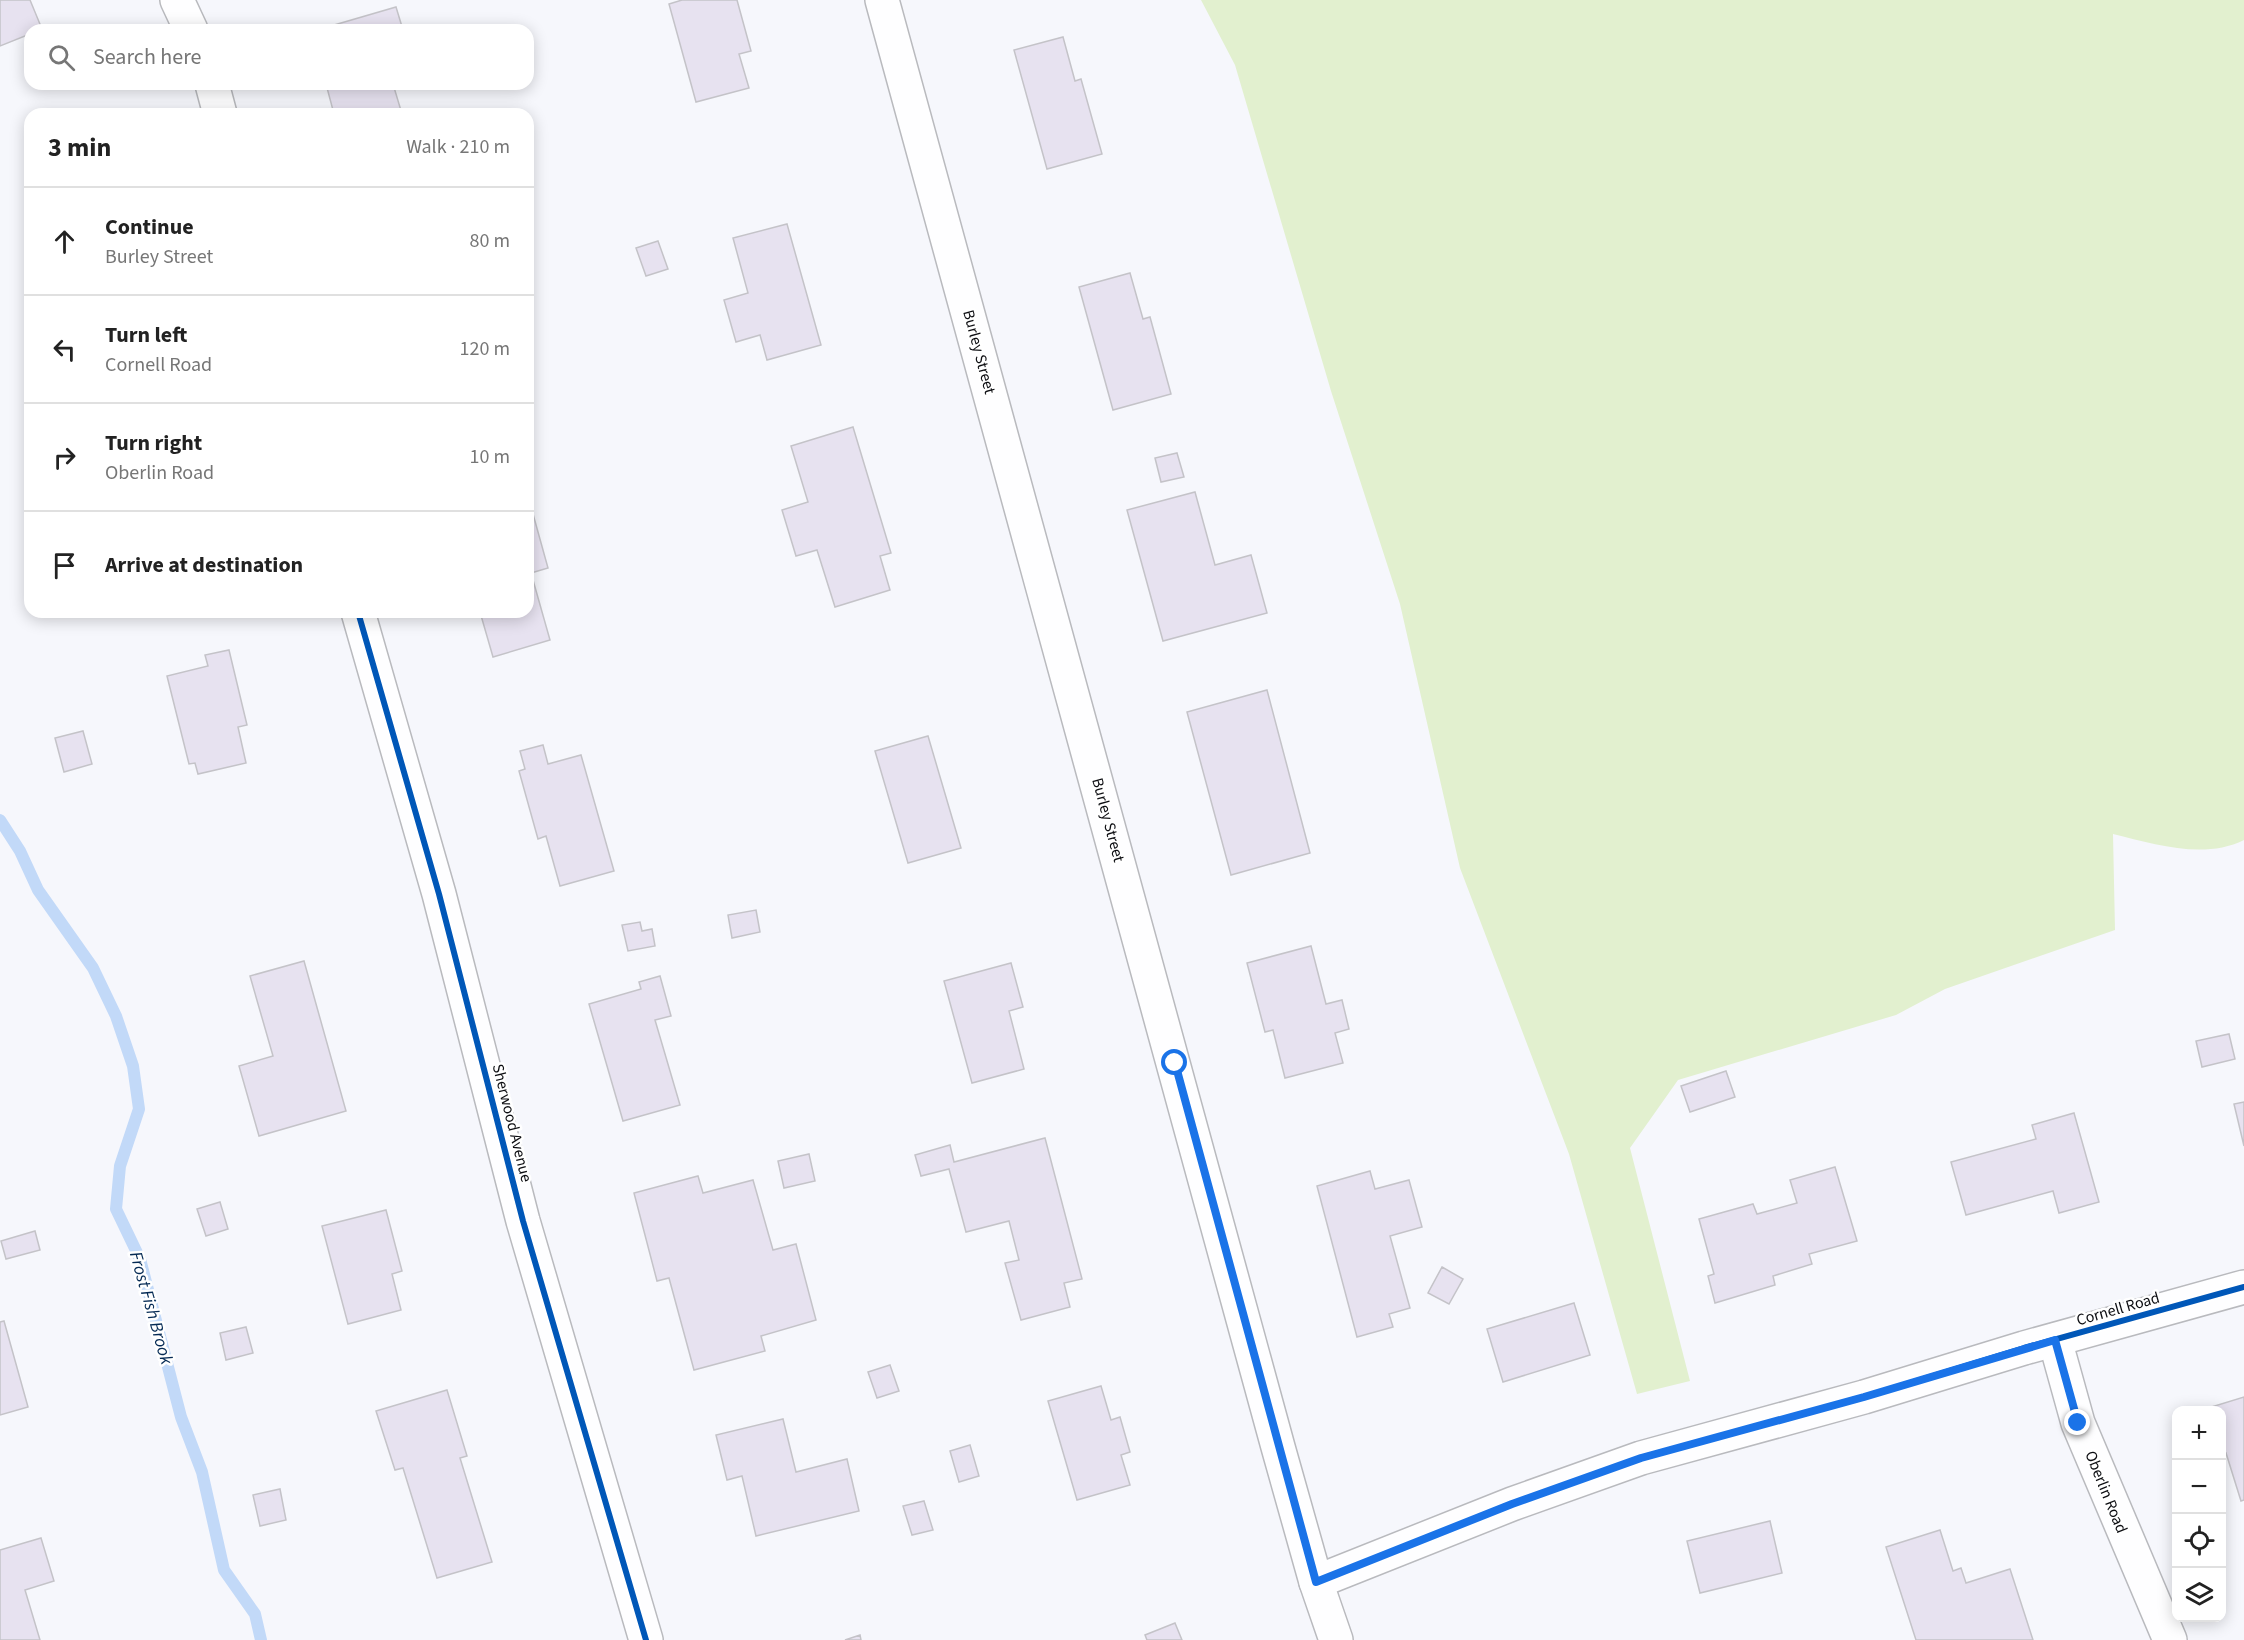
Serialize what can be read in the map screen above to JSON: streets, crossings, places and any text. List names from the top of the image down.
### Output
{
  "streets": {
    "street": [
      "Burley Street",
      "Sherwood Avenue",
      "Cornell Road",
      "Oberlin Road"
    ]
  },
  "crossings": [
    ["Burley Street", "Cornell Road"],
    ["Cornell Road", "Oberlin Road"]
  ],
  "water": ["Frost Fish Brook"],
  "page": {
    "search": "Search here",
    "heading": ["3 min", "Walk · 210 m"],
    "list": [
      ["Continue", "Burley Street", "80 m"],
      ["Turn left", "Cornell Road", "120 m"],
      ["Turn right", "Oberlin Road", "10 m"],
      "Arrive at destination"
    ],
    "map_buttons": ["+", "−"]
  }
}
